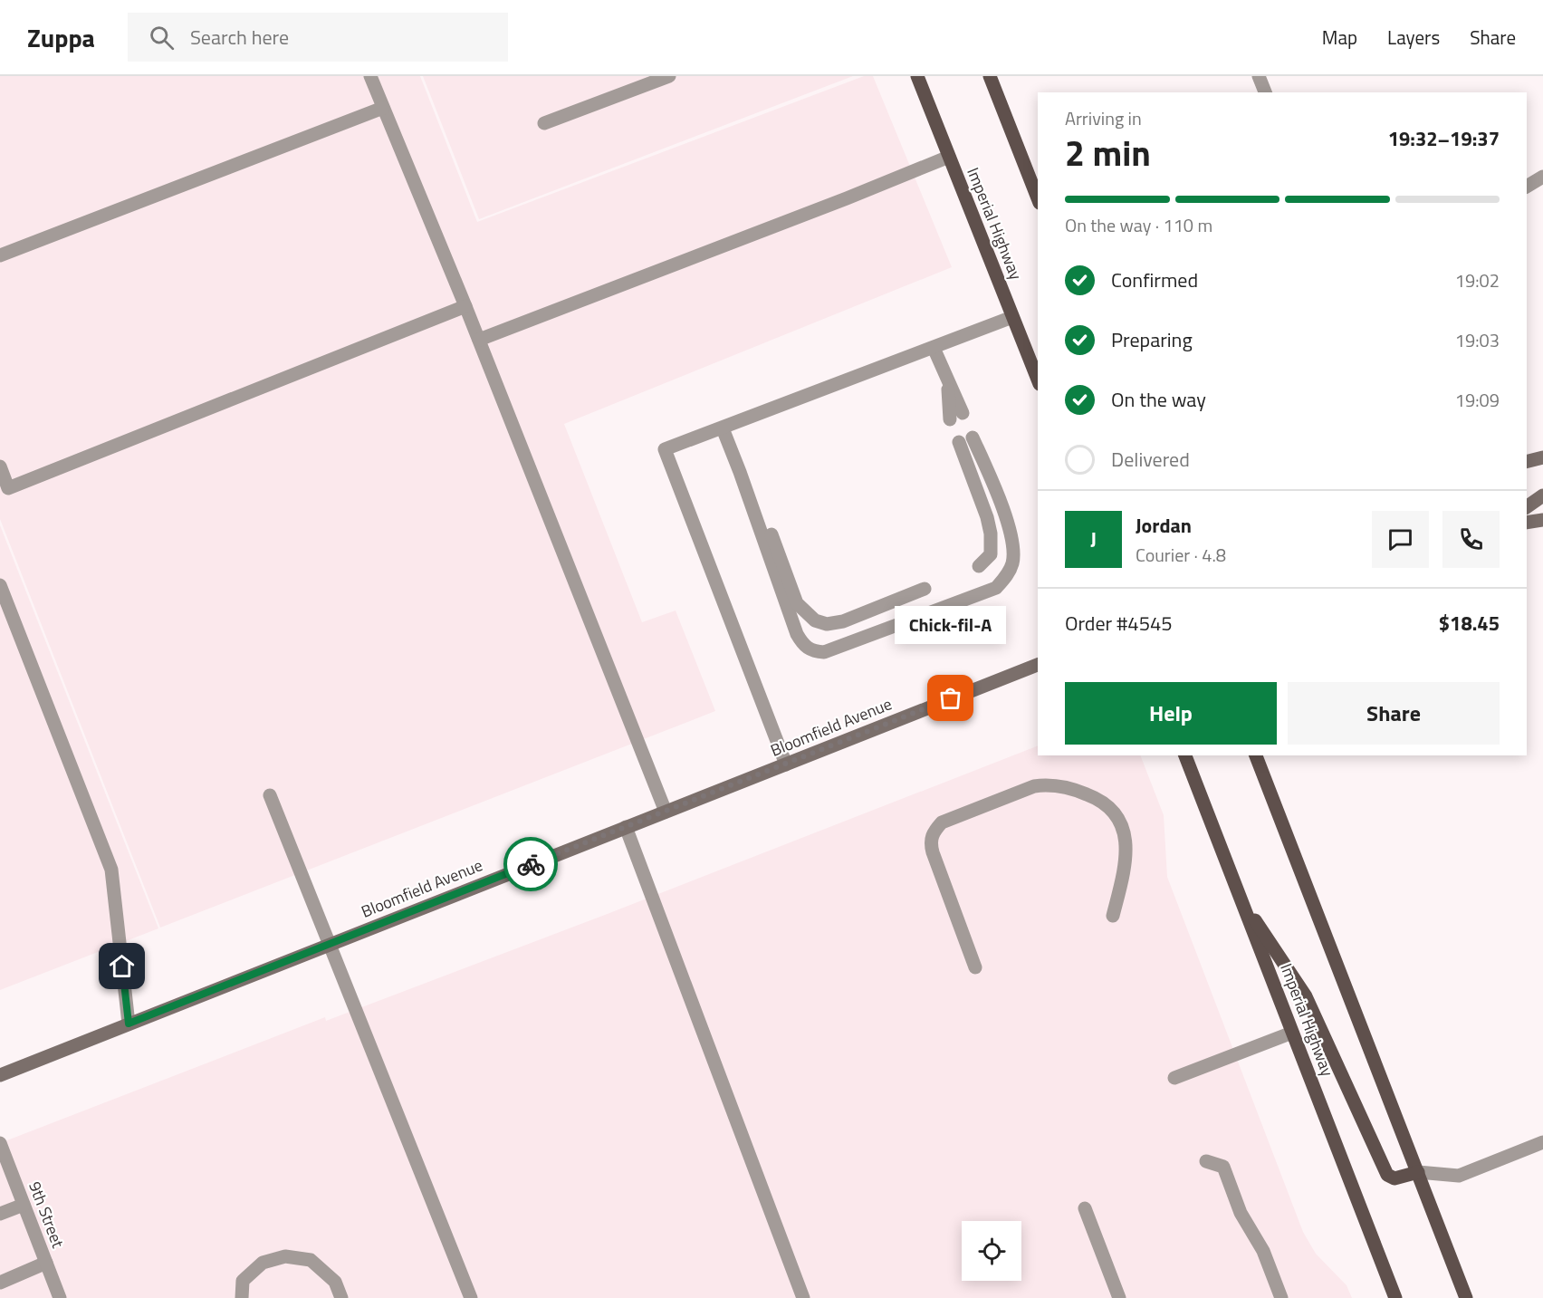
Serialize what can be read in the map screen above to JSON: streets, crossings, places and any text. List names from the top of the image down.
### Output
{
  "streets": {
    "main road": ["Imperial Highway", "Bloomfield Avenue"],
    "street": ["9th Street"]
  },
  "places": ["Chick-fil-A"],
  "page": {
    "header": "Zuppa",
    "search": "Search here",
    "nav": ["Map", "Layers", "Share"],
    "heading": ["2 min", "Arriving in", "19:32–19:37"],
    "panel": [
      "Jordan",
      "Courier · 4.8",
      "Order #4545",
      "$18.45"
    ],
    "bar": "On the way · 110 m",
    "list": [
      ["Confirmed", "19:02"],
      ["Preparing", "19:03"],
      ["On the way", "19:09"],
      "Delivered"
    ],
    "round": "J",
    "bubble": "Chick-fil-A",
    "buttons": ["Help", "Share"]
  }
}
